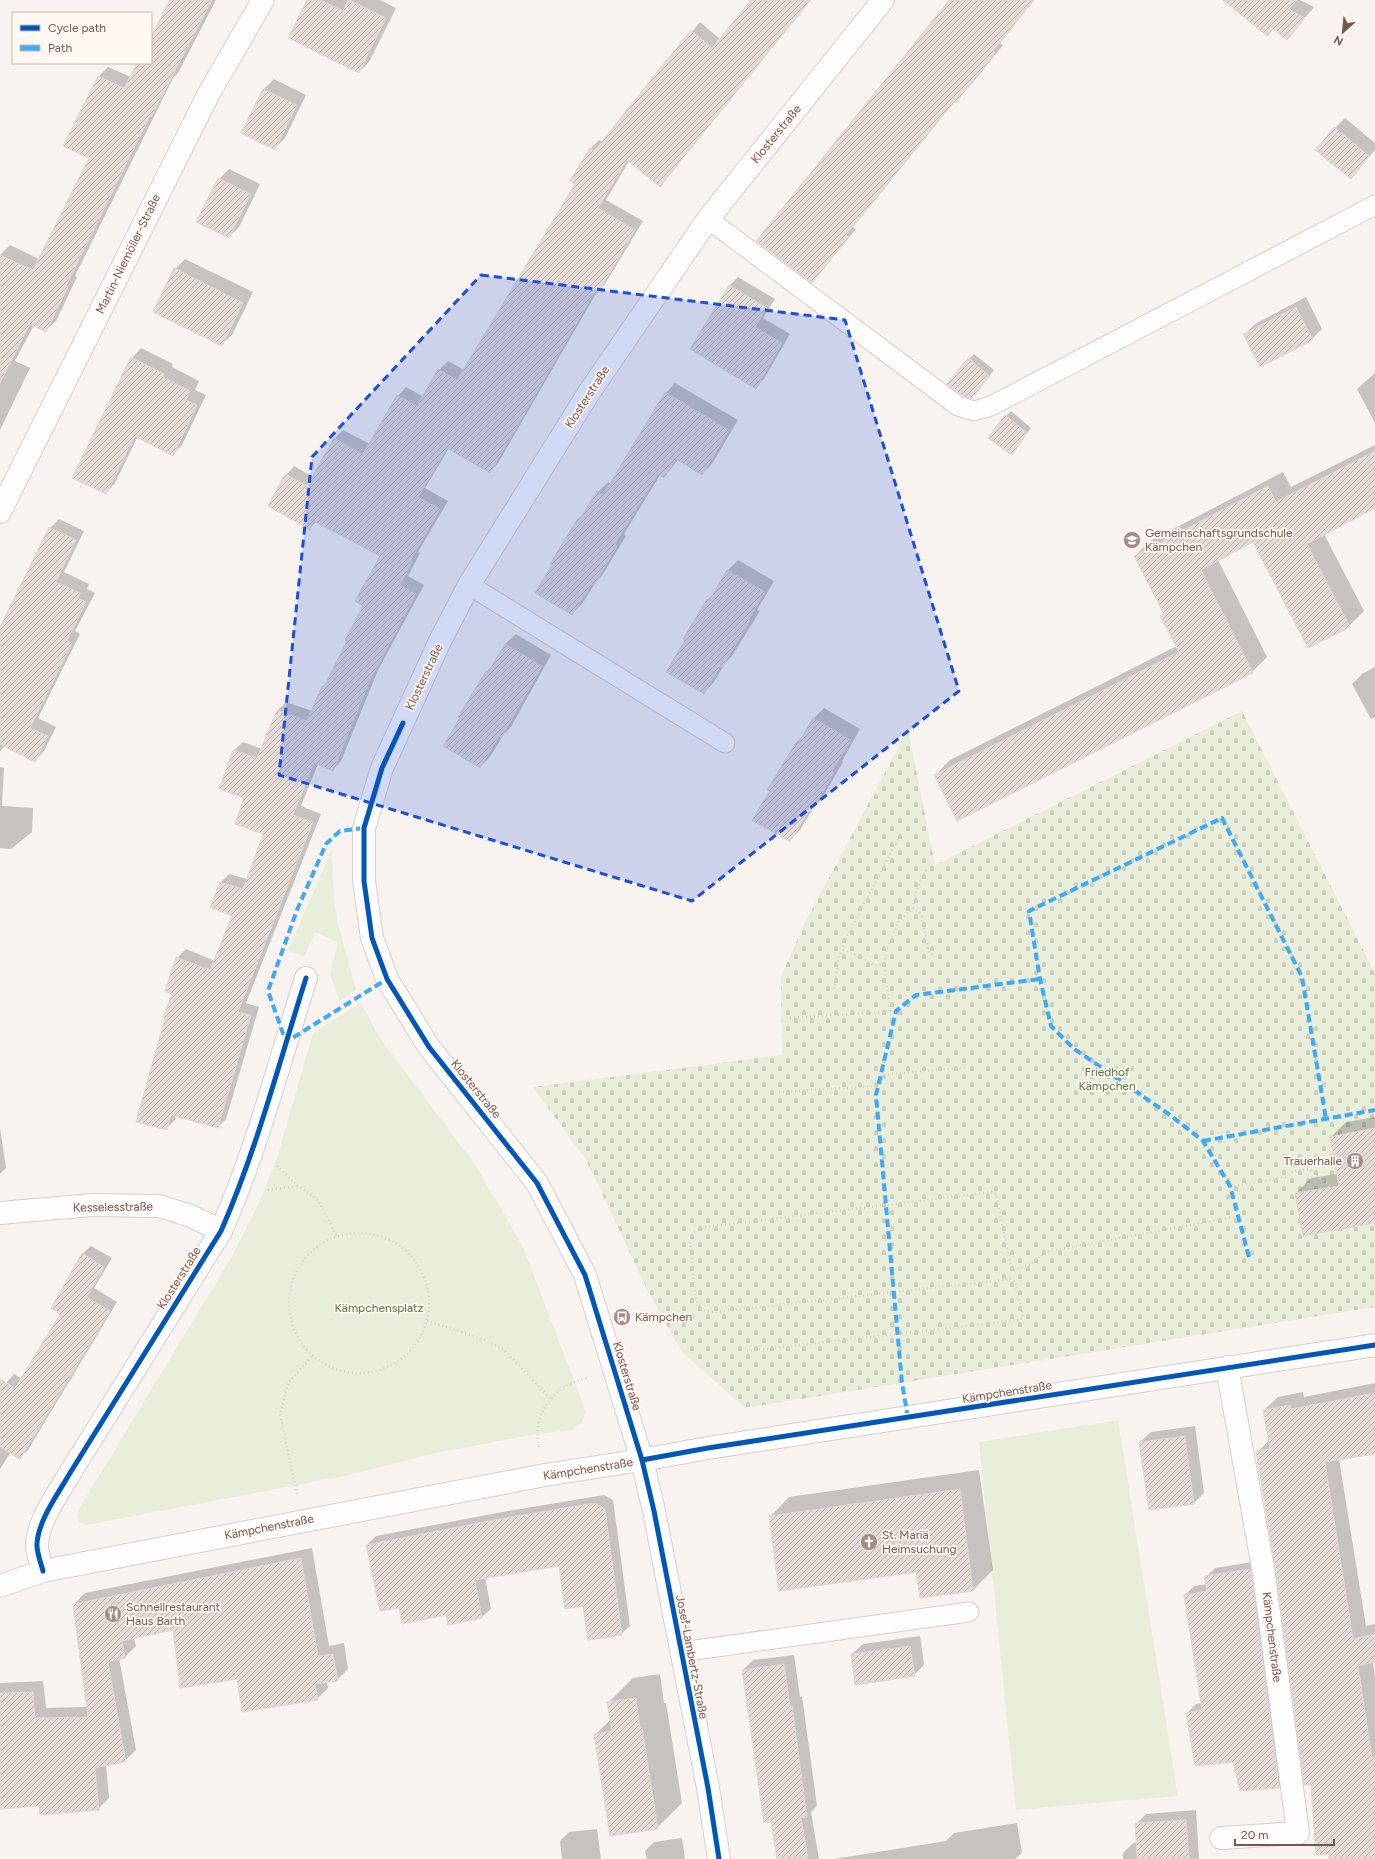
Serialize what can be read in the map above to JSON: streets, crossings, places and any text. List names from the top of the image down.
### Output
{
  "streets": {
    "street": [
      "Klosterstraße",
      "Martin-Niemöller-Straße",
      "Kesselesstraße",
      "Kämpchenstraße",
      "Josef-Lambertz-Straße"
    ]
  },
  "crossings": [
    ["Klosterstraße", "Kesselesstraße"],
    ["Klosterstraße", "Kämpchenstraße"],
    ["Klosterstraße", "Josef-Lambertz-Straße"],
    ["Kämpchenstraße", "Josef-Lambertz-Straße"]
  ],
  "parks": ["Friedhof Kämpchen", "Kämpchensplatz"],
  "places": {
    "school or university": ["Gemeinschaftsgrundschule Kämpchen"],
    "building": ["Trauerhalle"],
    "bus stop": ["Kämpchen"],
    "church": ["St. Mariä Heimsuchung"],
    "restaurant": ["Schnellrestaurant Haus Barth"]
  },
  "legend": ["Cycle path", "Path"],
  "scale_bar": "20 m",
  "north": "bottom left"
}
